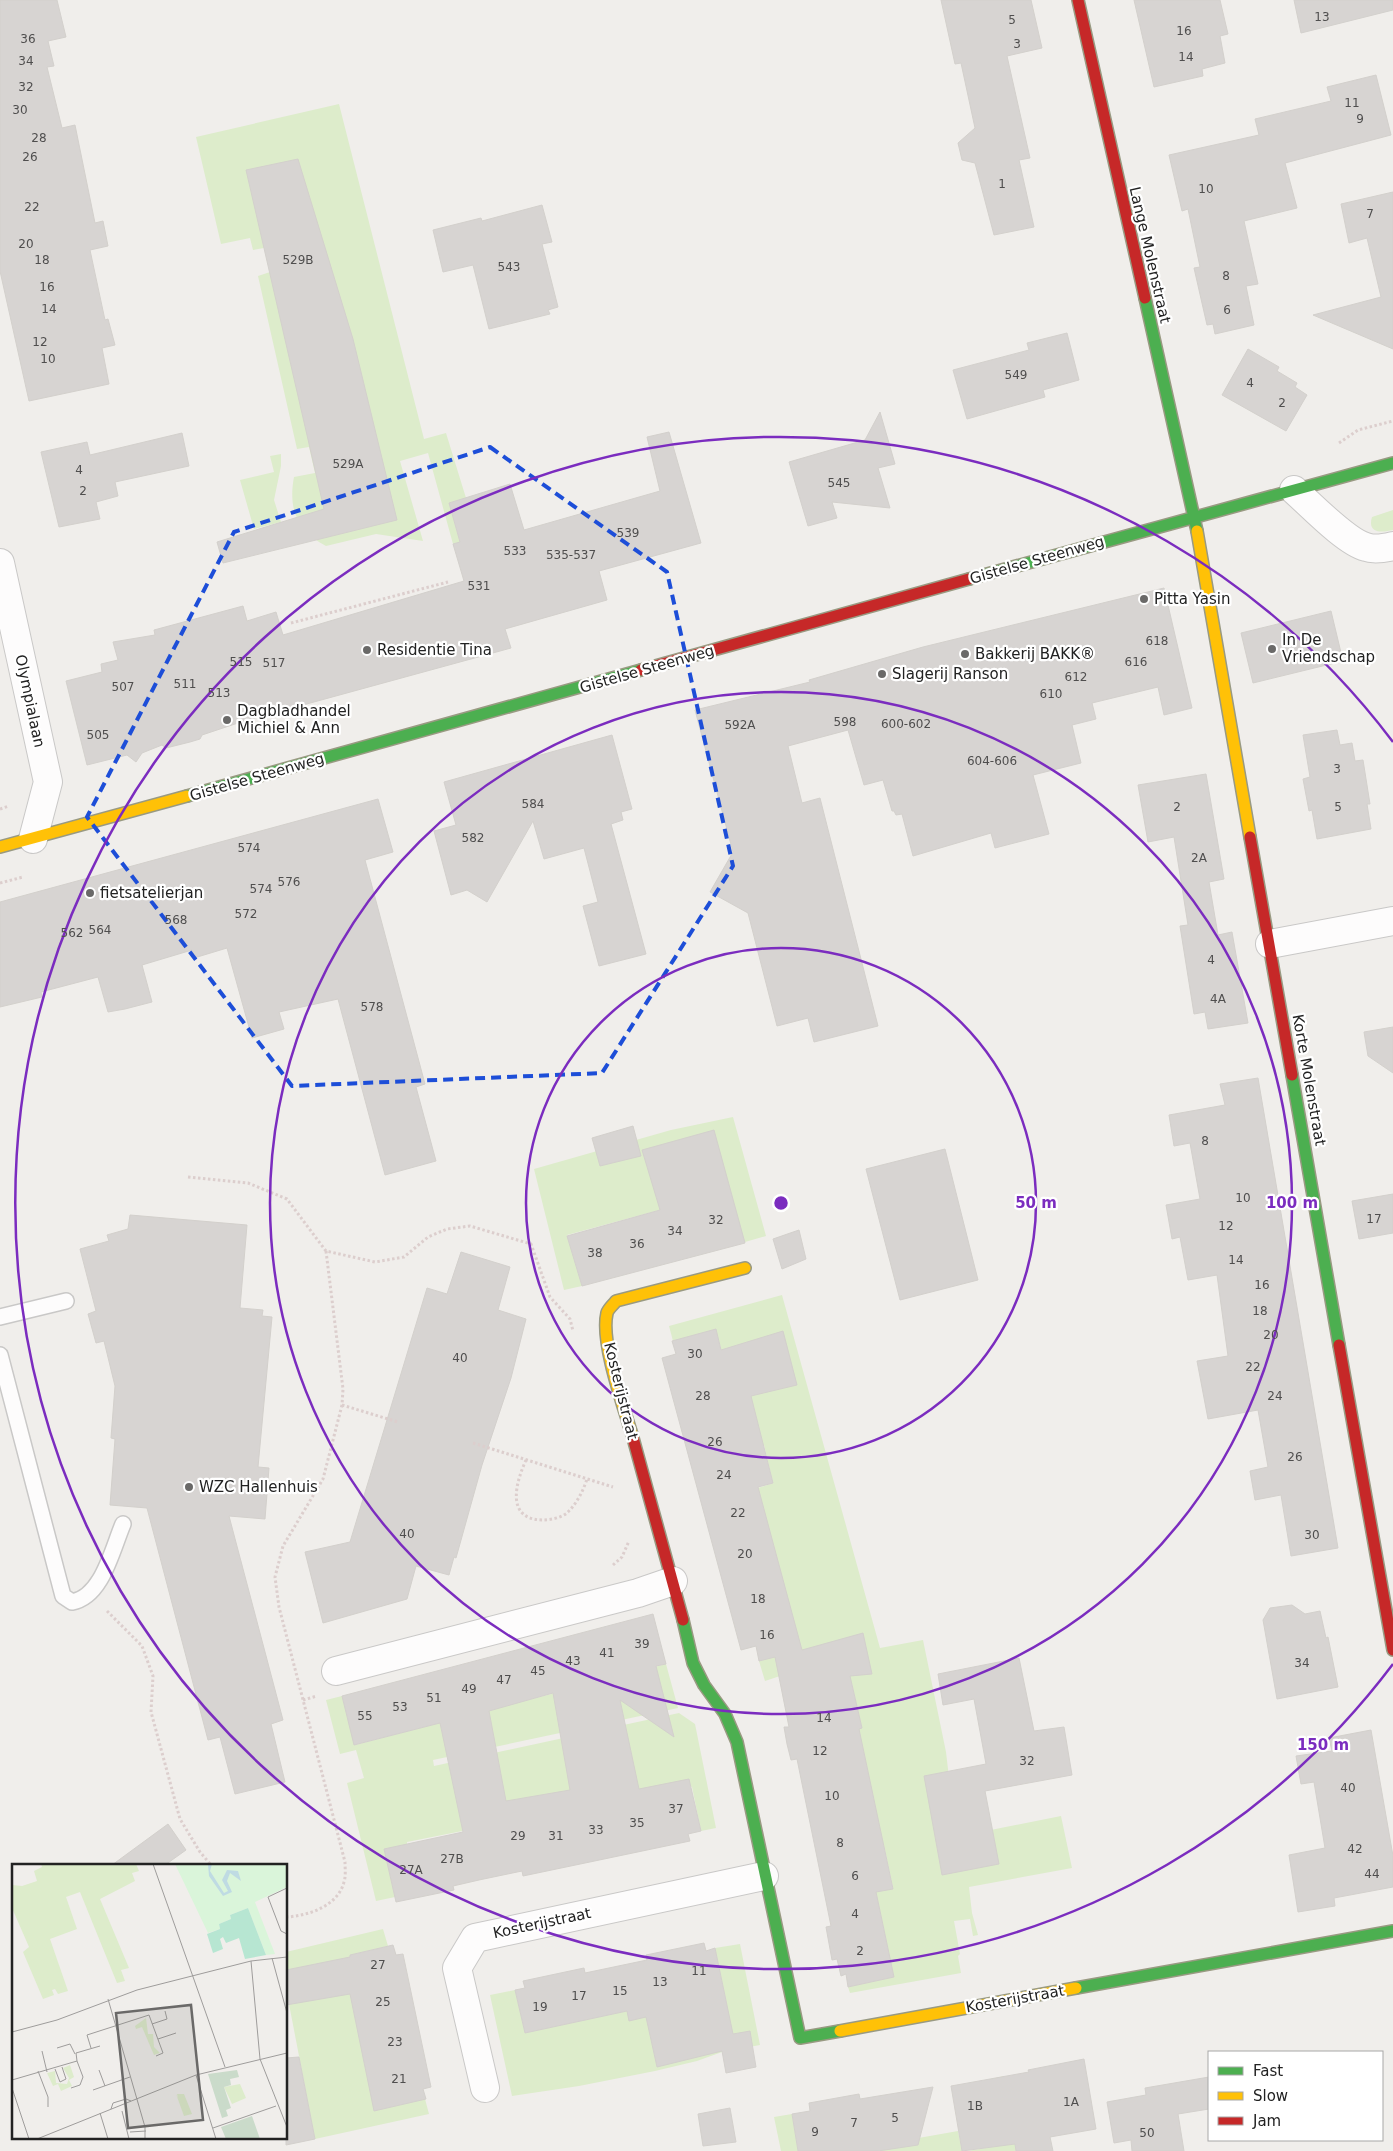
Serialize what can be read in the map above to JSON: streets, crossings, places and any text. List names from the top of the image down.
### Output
{
  "streets": {
    "street": [
      "Lange Molenstraat",
      "Gistelse Steenweg",
      "Olympialaan",
      "Korte Molenstraat",
      "Kosterijstraat"
    ]
  },
  "crossings": [
    ["Lange Molenstraat", "Gistelse Steenweg"],
    ["Lange Molenstraat", "Korte Molenstraat"],
    ["Gistelse Steenweg", "Olympialaan"],
    ["Gistelse Steenweg", "Korte Molenstraat"]
  ],
  "places": [
    "Pitta Yasin",
    "In De Vriendschap",
    "Residentie Tina",
    "Bakkerij BAKK®",
    "Slagerij Ranson",
    "Dagbladhandel Michiel & Ann",
    "fietsatelierjan",
    "WZC Hallenhuis"
  ],
  "house_numbers": [
    "13",
    "5",
    "16",
    "36",
    "3",
    "14",
    "34",
    "32",
    "11",
    "30",
    "9",
    "28",
    "26",
    "1",
    "10",
    "22",
    "7",
    "20",
    "18",
    "529B",
    "543",
    "8",
    "16",
    "14",
    "6",
    "12",
    "10",
    "549",
    "4",
    "2",
    "529A",
    "4",
    "545",
    "2",
    "539",
    "533",
    "535-537",
    "531",
    "618",
    "515",
    "616",
    "517",
    "612",
    "511",
    "507",
    "513",
    "610",
    "598",
    "600-602",
    "592A",
    "505",
    "604-606",
    "3",
    "584",
    "2",
    "5",
    "582",
    "574",
    "2A",
    "576",
    "574",
    "572",
    "568",
    "564",
    "562",
    "4",
    "4A",
    "578",
    "8",
    "10",
    "17",
    "32",
    "12",
    "34",
    "36",
    "38",
    "14",
    "16",
    "18",
    "20",
    "30",
    "40",
    "22",
    "28",
    "24",
    "26",
    "26",
    "24",
    "22",
    "40",
    "30",
    "20",
    "18",
    "16",
    "39",
    "41",
    "43",
    "34",
    "45",
    "47",
    "49",
    "51",
    "53",
    "55",
    "14",
    "12",
    "32",
    "40",
    "10",
    "37",
    "35",
    "33",
    "29",
    "31",
    "8",
    "42",
    "27B",
    "27A",
    "44",
    "6",
    "4",
    "2",
    "27",
    "11",
    "13",
    "15",
    "17",
    "25",
    "19",
    "23",
    "21",
    "1A",
    "1B",
    "5",
    "7",
    "9",
    "50"
  ],
  "legend": ["Fast", "Slow", "Jam"],
  "rings": ["50 m", "100 m", "150 m"]
}
